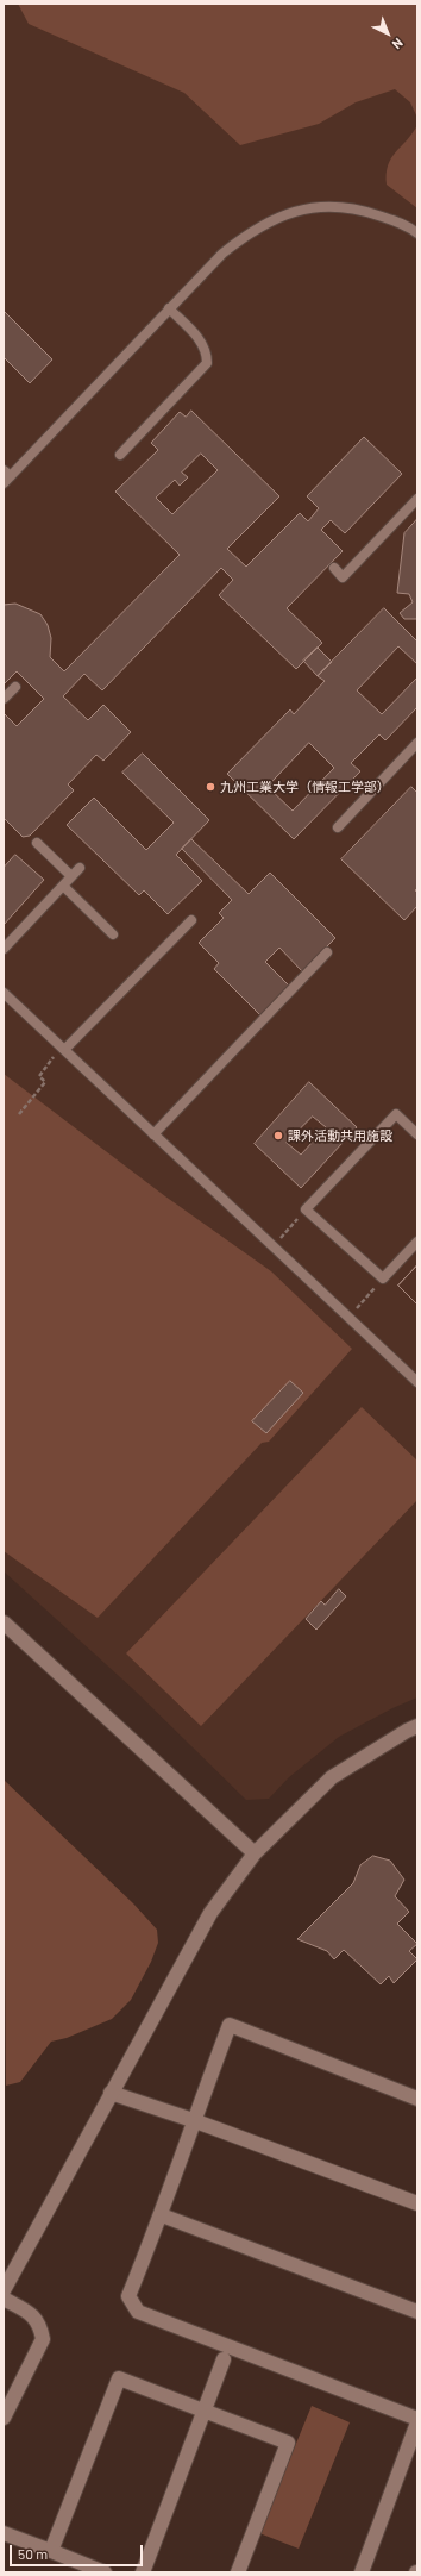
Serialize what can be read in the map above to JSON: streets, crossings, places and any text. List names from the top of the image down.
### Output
{
  "places": ["九州工業大学（情報工学部）", "課外活動共用施設"],
  "scale_bar": "50 m",
  "north": "bottom right"
}
